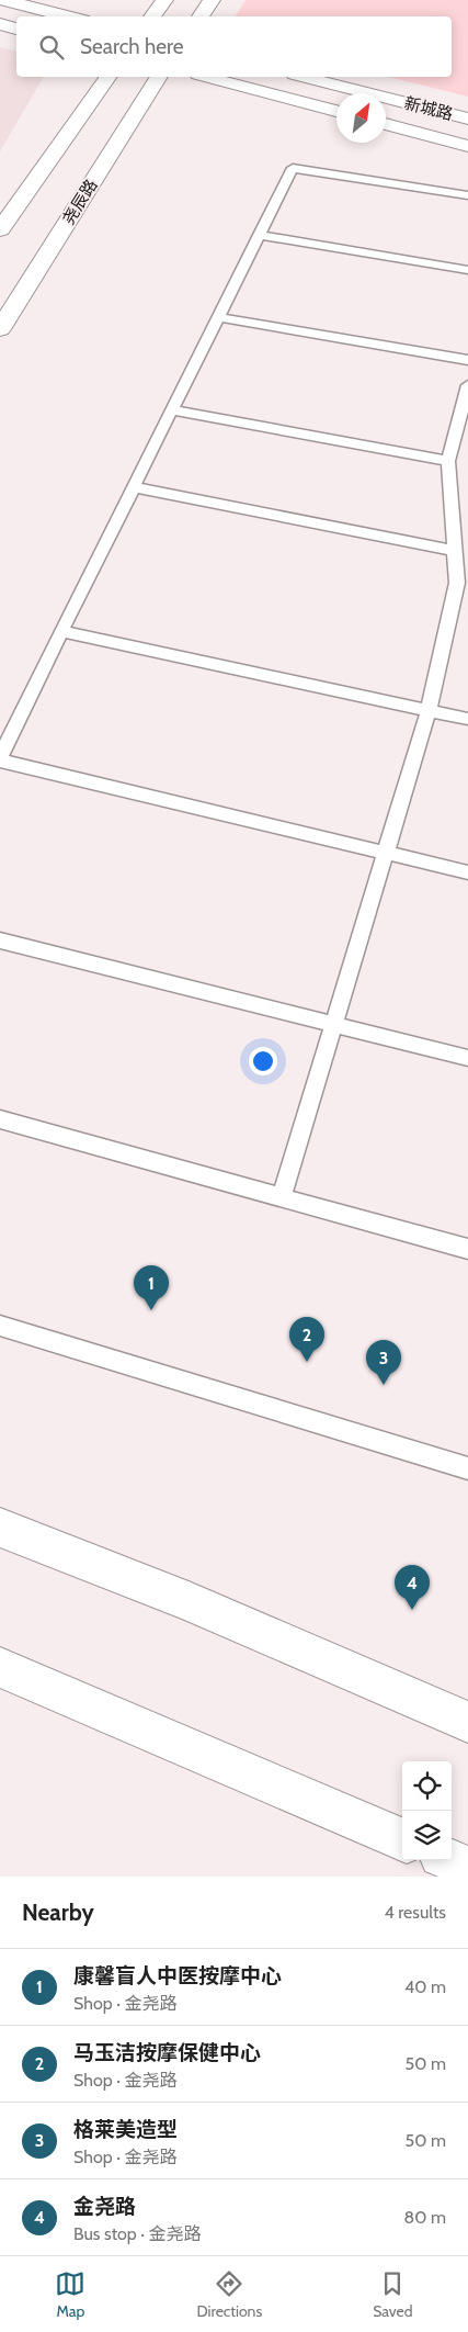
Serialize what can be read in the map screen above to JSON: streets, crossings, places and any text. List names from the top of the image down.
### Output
{
  "streets": {
    "main road": ["新城路", "尧辰路"]
  },
  "north": "top right",
  "page": {
    "search": "Search here",
    "pins": [
      "1",
      "2",
      "3",
      "4"
    ],
    "heading": ["Nearby", "4 results"],
    "list": [
      {
        "mark": "1",
        "name": "康馨盲人中医按摩中心",
        "note": "Shop · 金尧路",
        "value": "40 m"
      },
      {
        "mark": "2",
        "name": "马玉洁按摩保健中心",
        "note": "Shop · 金尧路",
        "value": "50 m"
      },
      {
        "mark": "3",
        "name": "格莱美造型",
        "note": "Shop · 金尧路",
        "value": "50 m"
      },
      {
        "mark": "4",
        "name": "金尧路",
        "note": "Bus stop · 金尧路",
        "value": "80 m"
      }
    ],
    "nav": ["Map", "Directions", "Saved"]
  }
}
